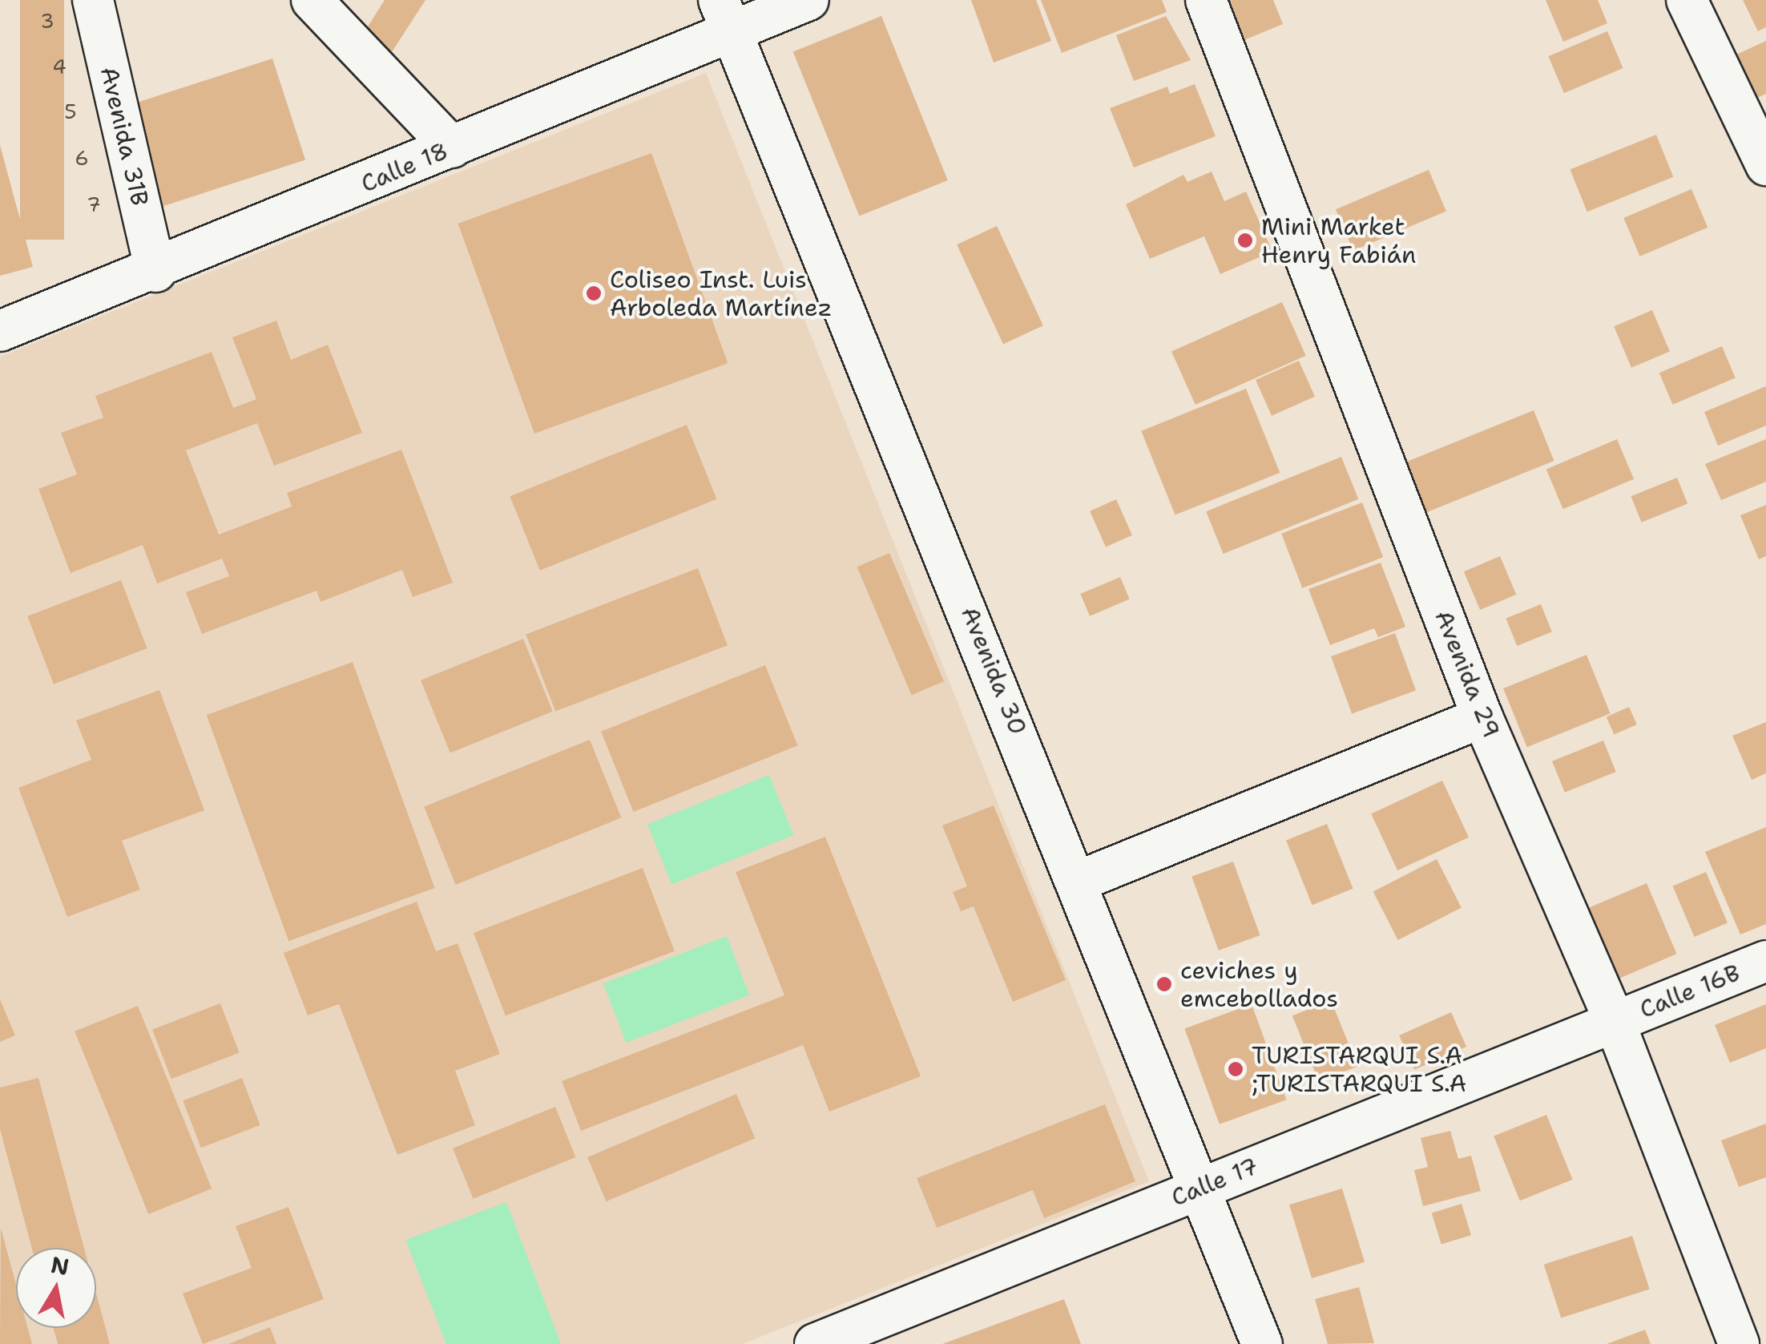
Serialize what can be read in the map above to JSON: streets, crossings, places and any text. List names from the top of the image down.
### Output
{
  "streets": {
    "street": [
      "Avenida 31B",
      "Calle 18",
      "Avenida 30",
      "Avenida 29",
      "Calle 16B",
      "Calle 17"
    ]
  },
  "crossings": [
    ["Avenida 31B", "Calle 18"],
    ["Calle 18", "Avenida 30"],
    ["Avenida 30", "Calle 17"],
    ["Avenida 29", "Calle 16B"],
    ["Avenida 29", "Calle 17"],
    ["Calle 16B", "Calle 17"]
  ],
  "places": [
    "Mini Market Henry Fabián",
    "Coliseo Inst. Luis Arboleda Martínez",
    "ceviches y emcebollados",
    "TURISTARQUI S.A ;TURISTARQUI S.A"
  ],
  "house_numbers": [
    "3",
    "4",
    "5",
    "6",
    "7"
  ],
  "north": "top"
}
